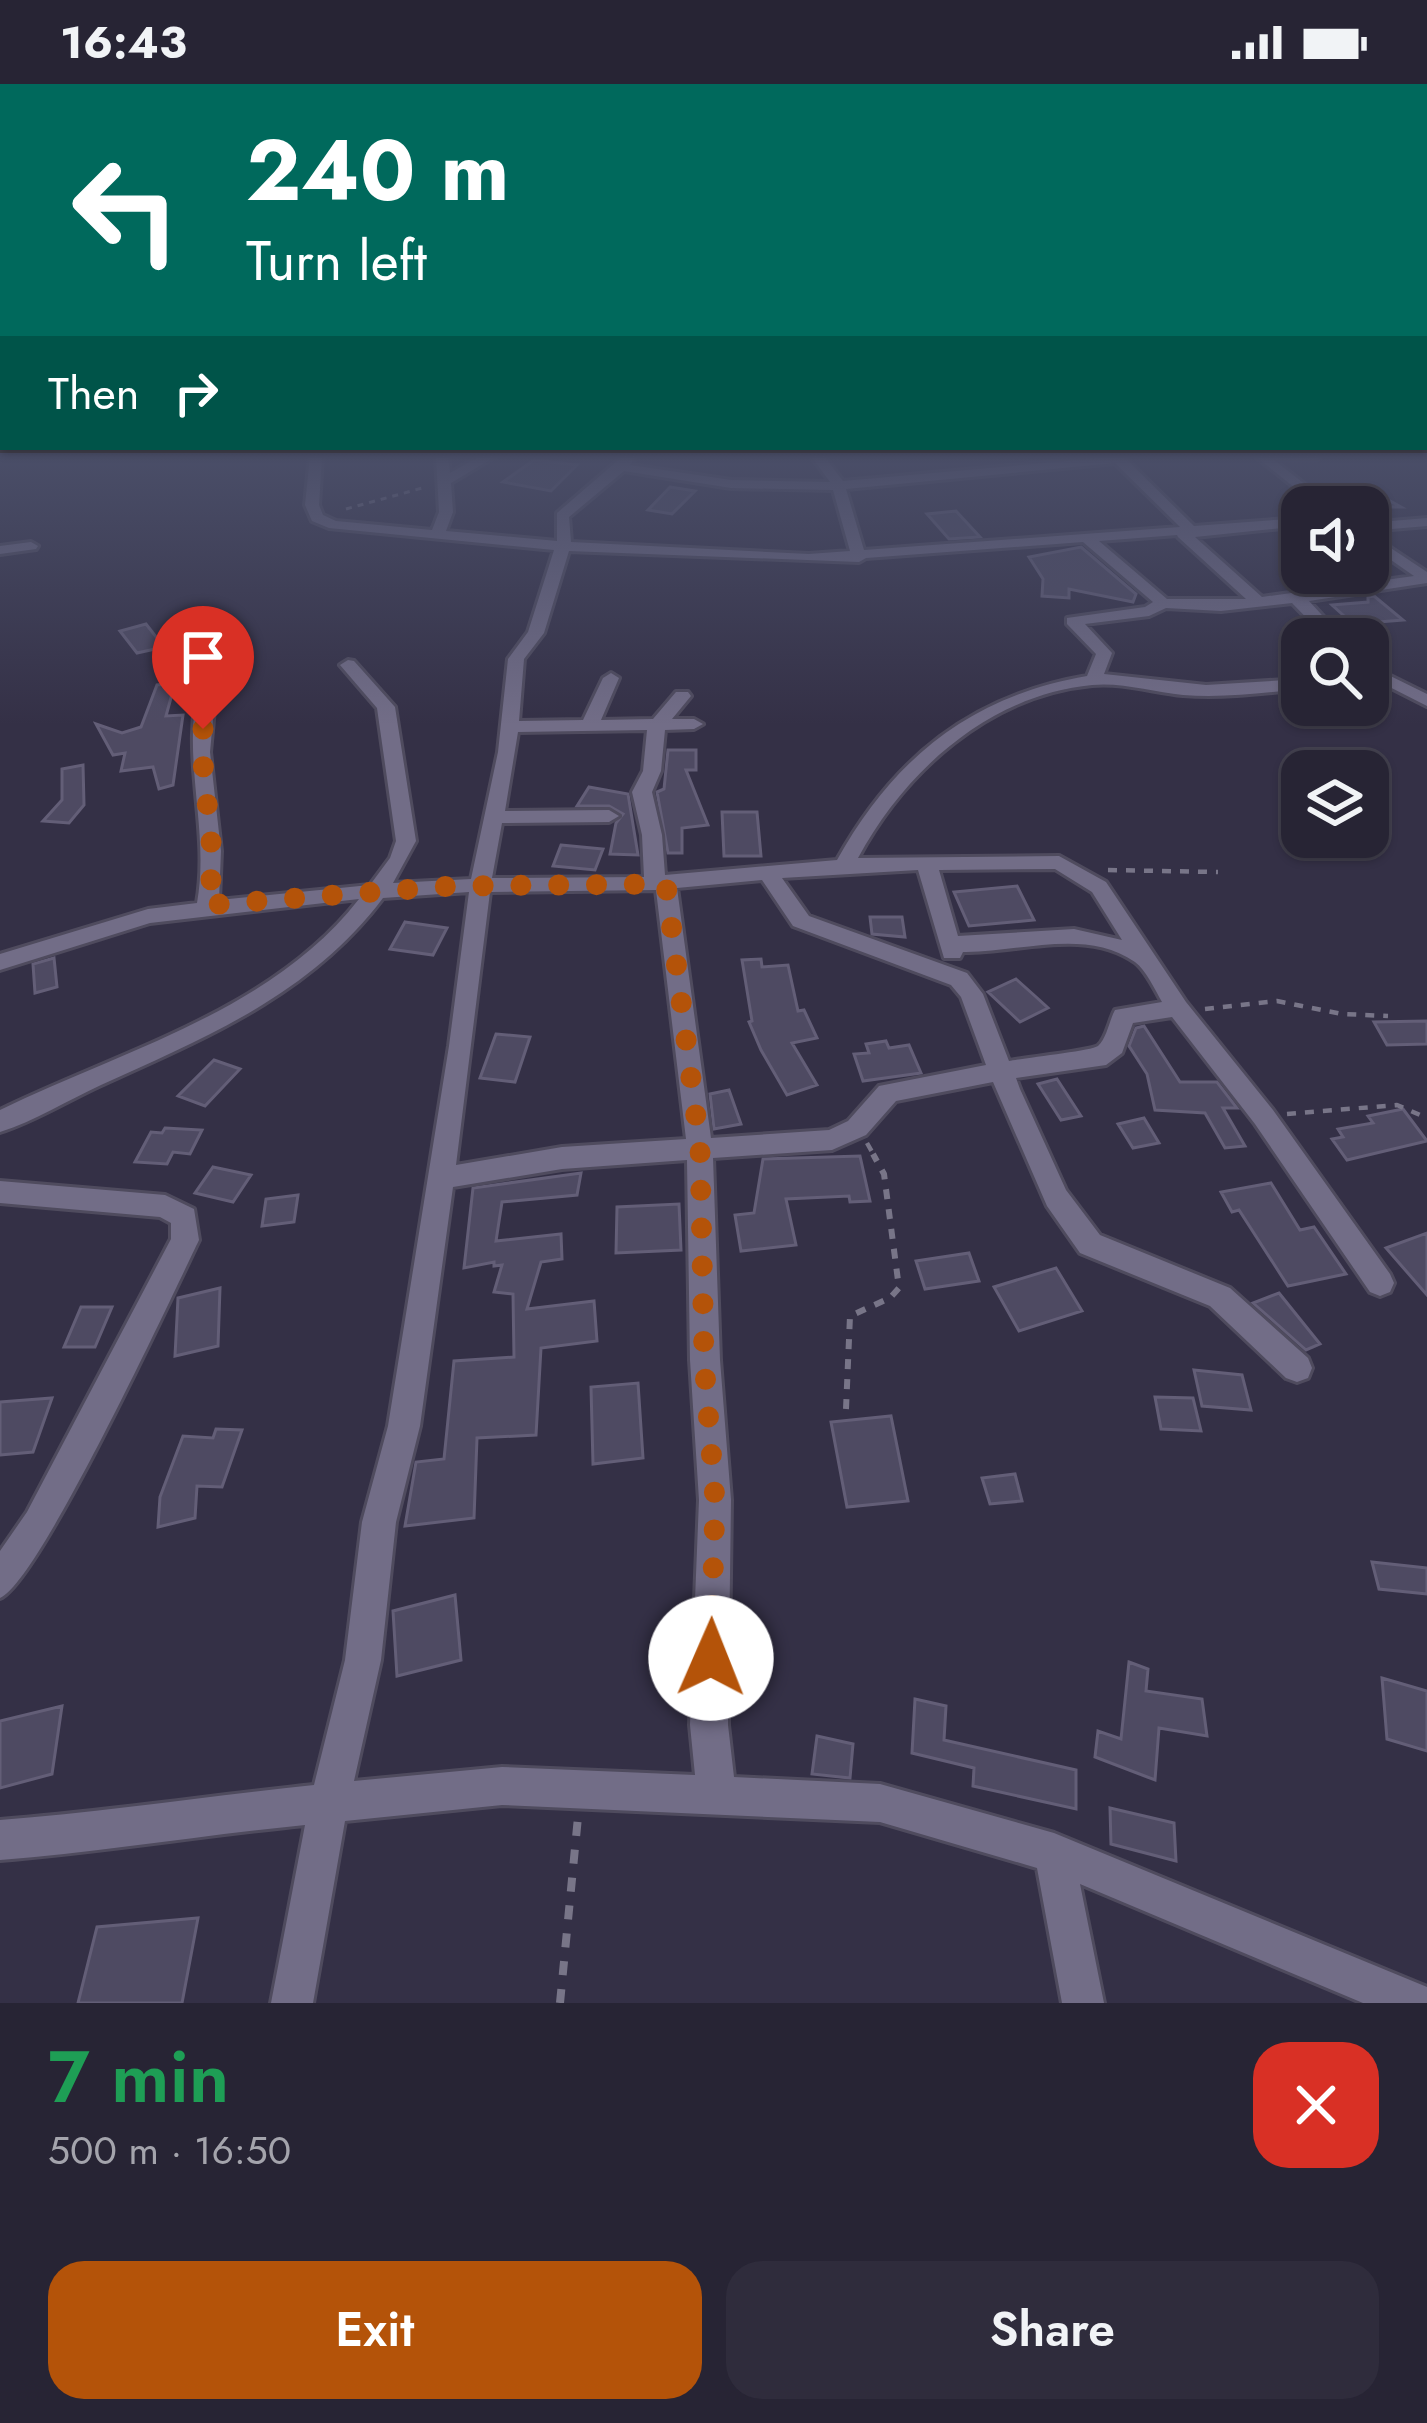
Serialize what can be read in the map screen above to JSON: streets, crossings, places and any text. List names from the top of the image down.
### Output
{
  "page": {
    "status": "16:43",
    "turn": ["240 m", "Turn left"],
    "then": "Then",
    "heading": ["7 min", "500 m · 16:50"],
    "buttons": ["Exit", "Share"]
  }
}
